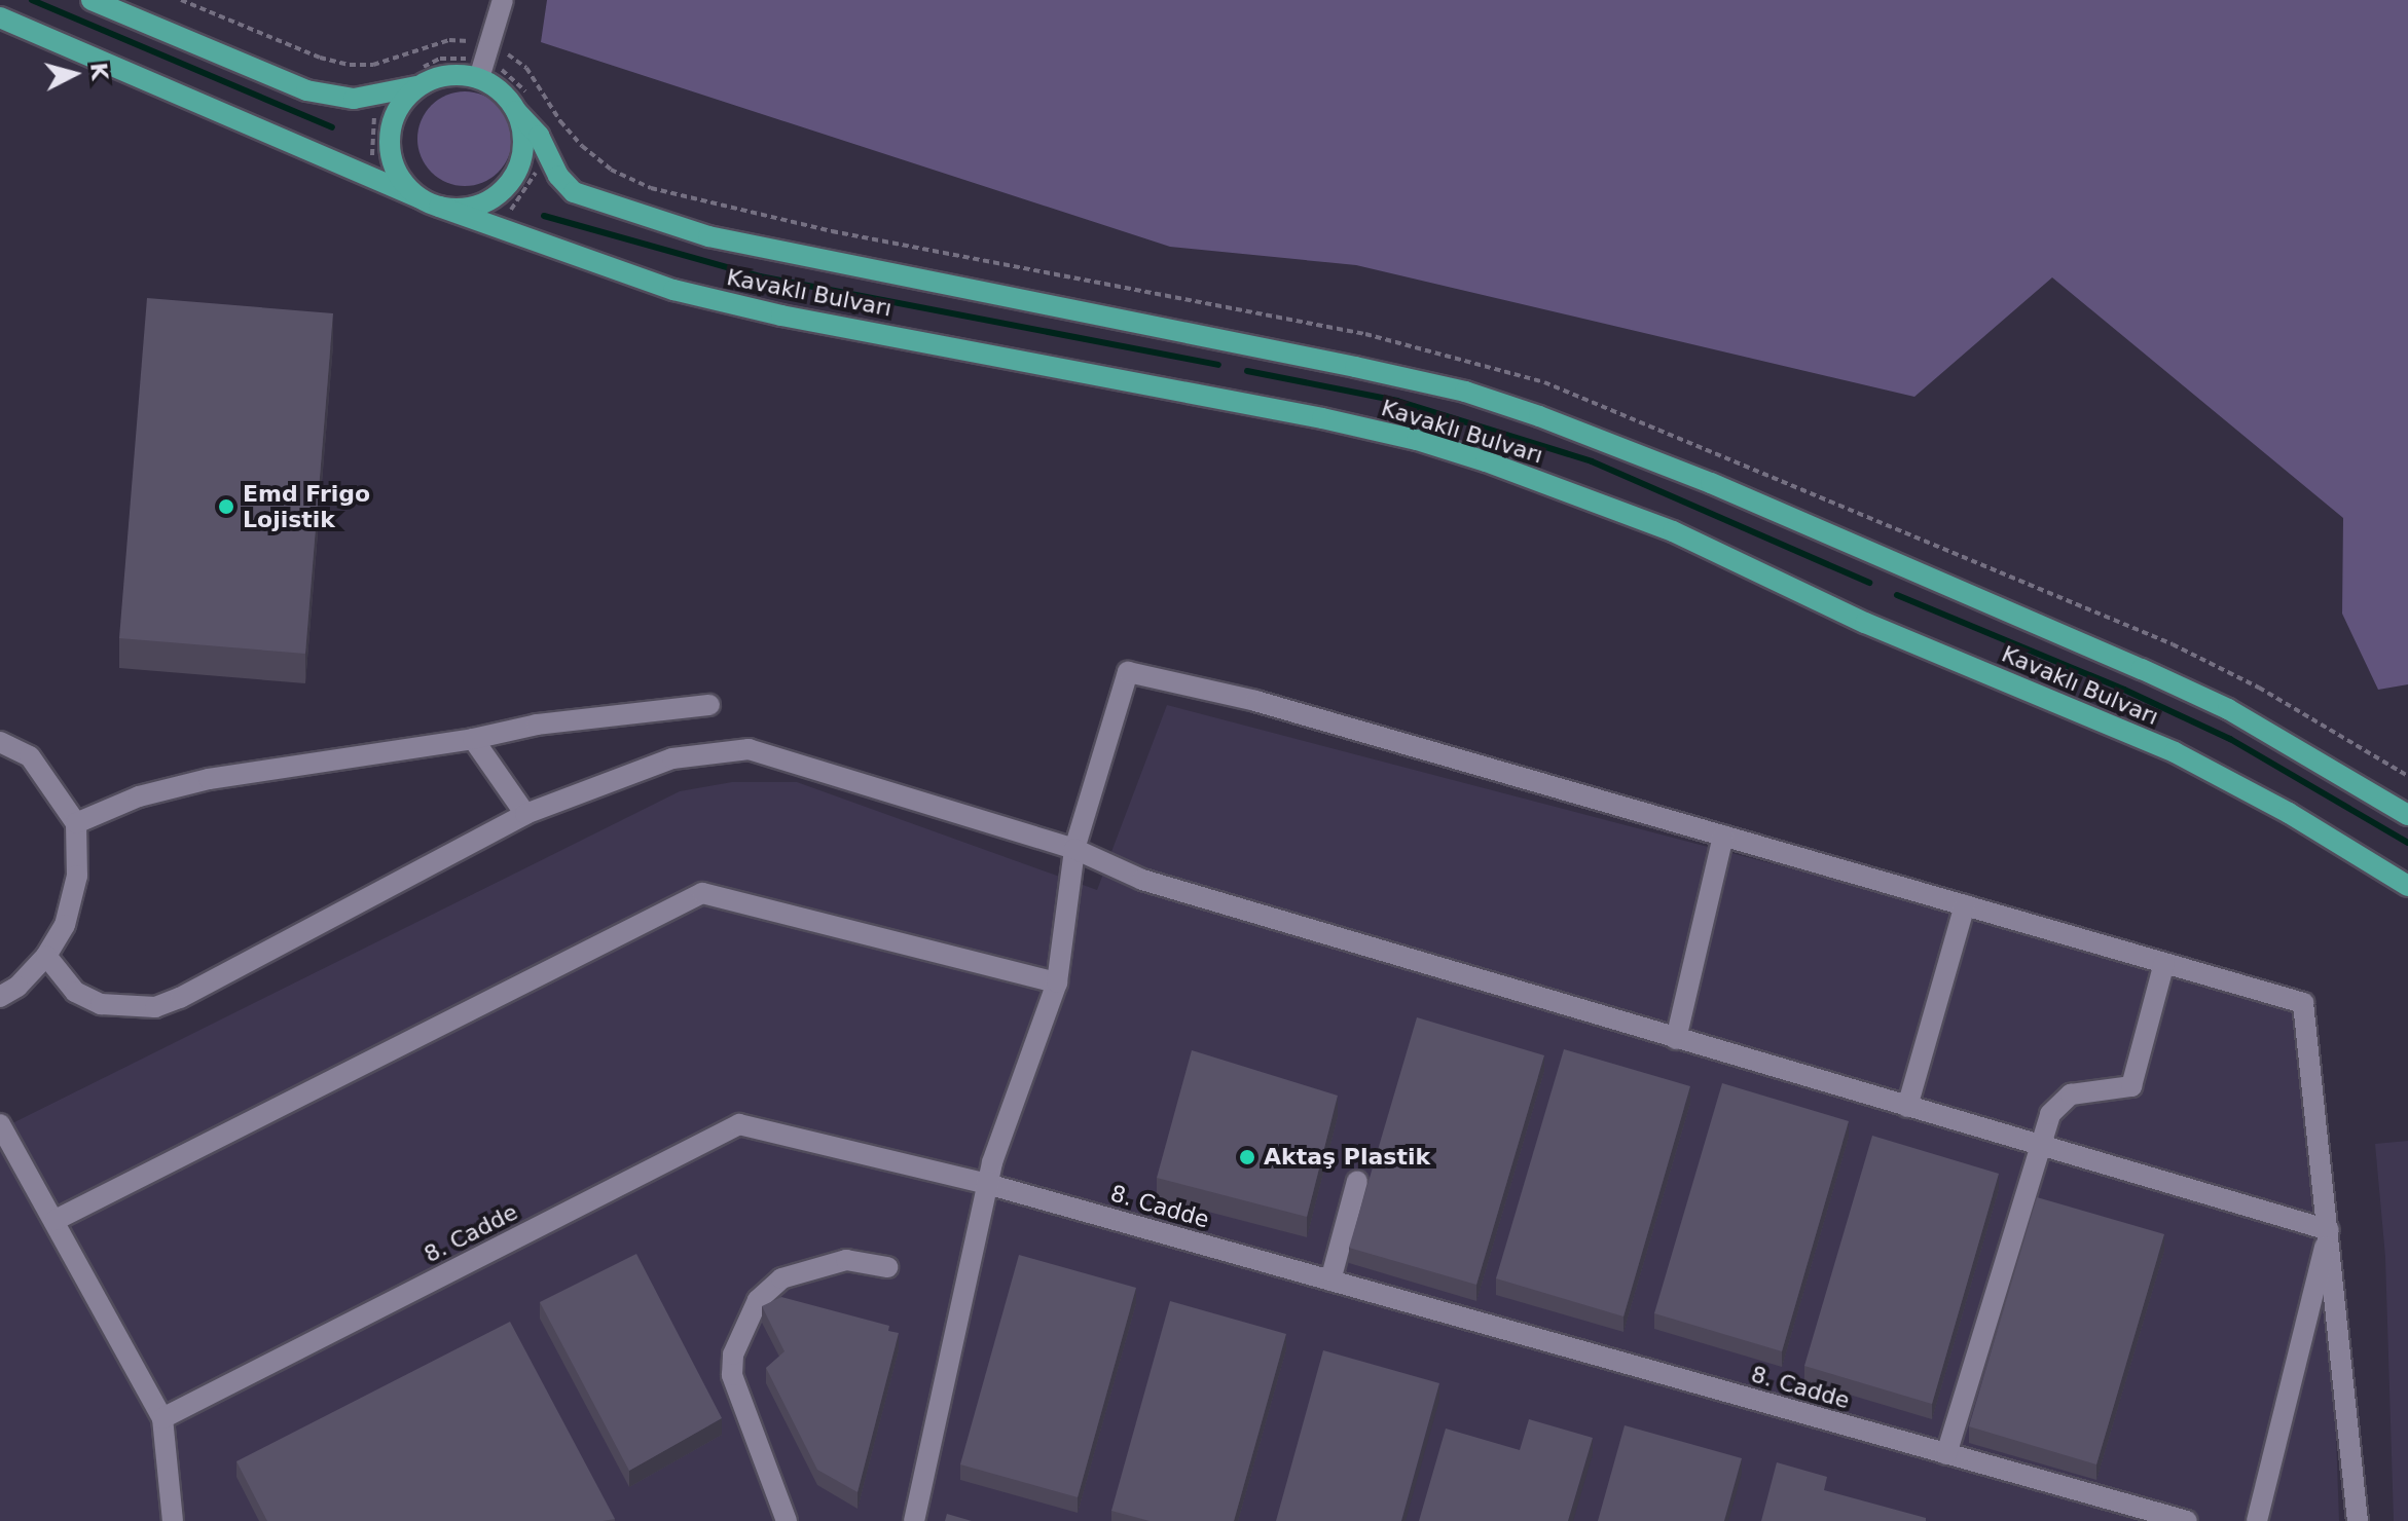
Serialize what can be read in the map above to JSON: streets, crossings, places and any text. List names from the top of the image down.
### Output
{
  "streets": {
    "main road": ["Kavaklı Bulvarı"],
    "street": ["8. Cadde"]
  },
  "places": ["Emd Frigo Lojistik", "Aktaş Plastik"],
  "north": "right"
}
